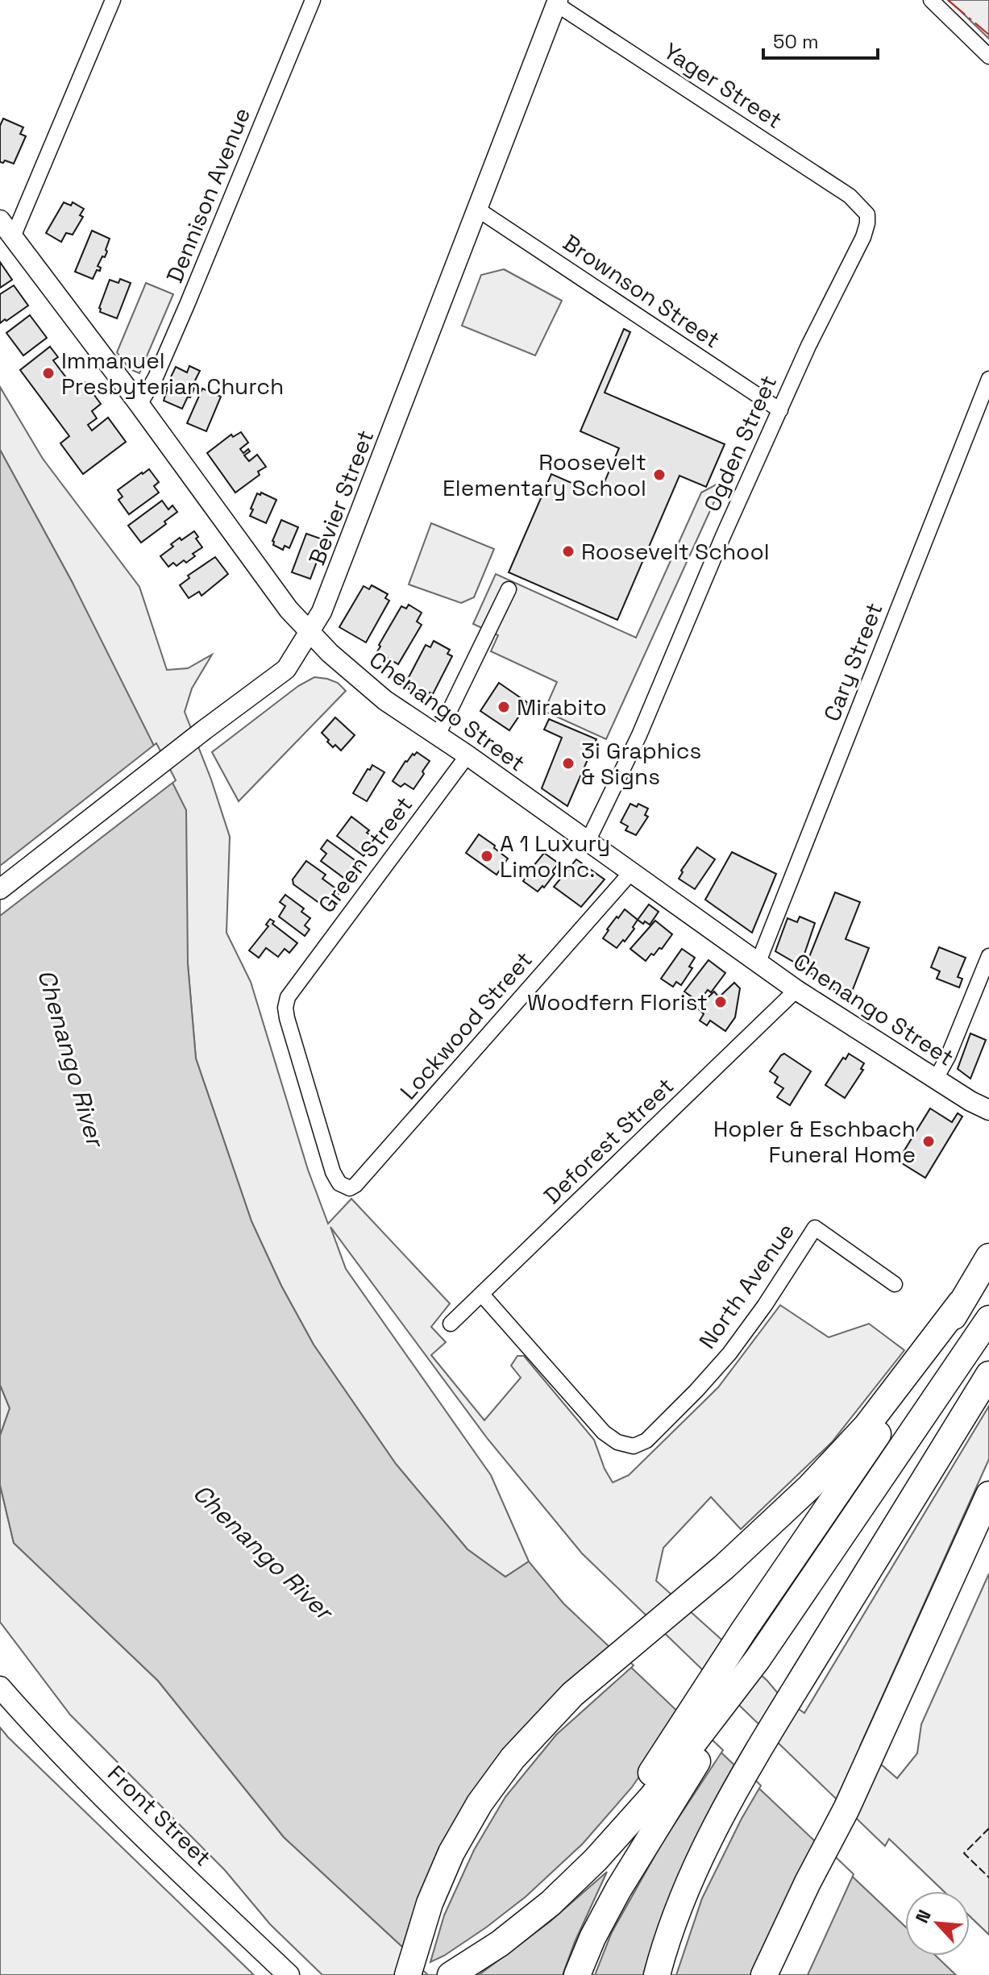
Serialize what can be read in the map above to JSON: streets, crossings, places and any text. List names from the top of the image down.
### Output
{
  "streets": {
    "main road": ["Front Street"],
    "street": [
      "Yager Street",
      "Dennison Avenue",
      "Brownson Street",
      "Ogden Street",
      "Bevier Street",
      "Cary Street",
      "Chenango Street",
      "Green Street",
      "Lockwood Street",
      "Deforest Street",
      "North Avenue"
    ]
  },
  "crossings": [
    ["Yager Street", "Ogden Street"],
    ["Yager Street", "Bevier Street"],
    ["Dennison Avenue", "Chenango Street"],
    ["Brownson Street", "Ogden Street"],
    ["Brownson Street", "Bevier Street"],
    ["Ogden Street", "Chenango Street"],
    ["Bevier Street", "Chenango Street"],
    ["Cary Street", "Chenango Street"],
    ["Chenango Street", "Green Street"],
    ["Chenango Street", "Lockwood Street"],
    ["Chenango Street", "Deforest Street"],
    ["Green Street", "Lockwood Street"],
    ["Deforest Street", "North Avenue"]
  ],
  "water": ["Chenango River"],
  "places": [
    "Immanuel Presbyterian Church",
    "Roosevelt Elementary School",
    "Roosevelt School",
    "Mirabito",
    "3i Graphics & Signs",
    "A 1 Luxury Limo Inc.",
    "Woodfern Florist",
    "Hopler & Eschbach Funeral Home"
  ],
  "scale_bar": "50 m",
  "north": "top left"
}
